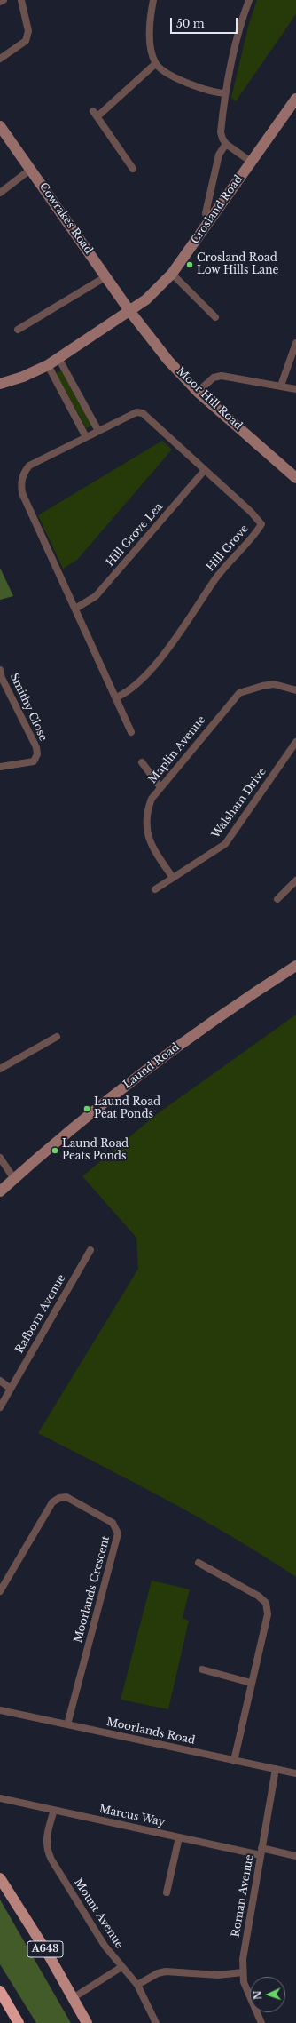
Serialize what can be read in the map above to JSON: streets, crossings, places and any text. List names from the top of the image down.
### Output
{
  "streets": {
    "main road": ["A643"],
    "street": [
      "Crosland Road",
      "Cowrakes Road",
      "Moor Hill Road",
      "Hill Grove Lea",
      "Hill Grove",
      "Smithy Close",
      "Maplin Avenue",
      "Walsham Drive",
      "Laund Road",
      "Rafborn Avenue",
      "Moorlands Crescent",
      "Moorlands Road",
      "Marcus Way",
      "Roman Avenue",
      "Mount Avenue"
    ]
  },
  "crossings": [
    ["Crosland Road", "Cowrakes Road"],
    ["Crosland Road", "Moor Hill Road"],
    ["Cowrakes Road", "Moor Hill Road"],
    ["Hill Grove Lea", "Hill Grove"],
    ["Maplin Avenue", "Walsham Drive"],
    ["Moorlands Crescent", "Moorlands Road"],
    ["Moorlands Road", "Roman Avenue"],
    ["Marcus Way", "Roman Avenue"],
    ["Marcus Way", "Mount Avenue"]
  ],
  "places": ["Crosland Road Low Hills Lane", "Laund Road Peat Ponds", "Laund Road Peats Ponds"],
  "scale_bar": "50 m",
  "north": "left"
}
